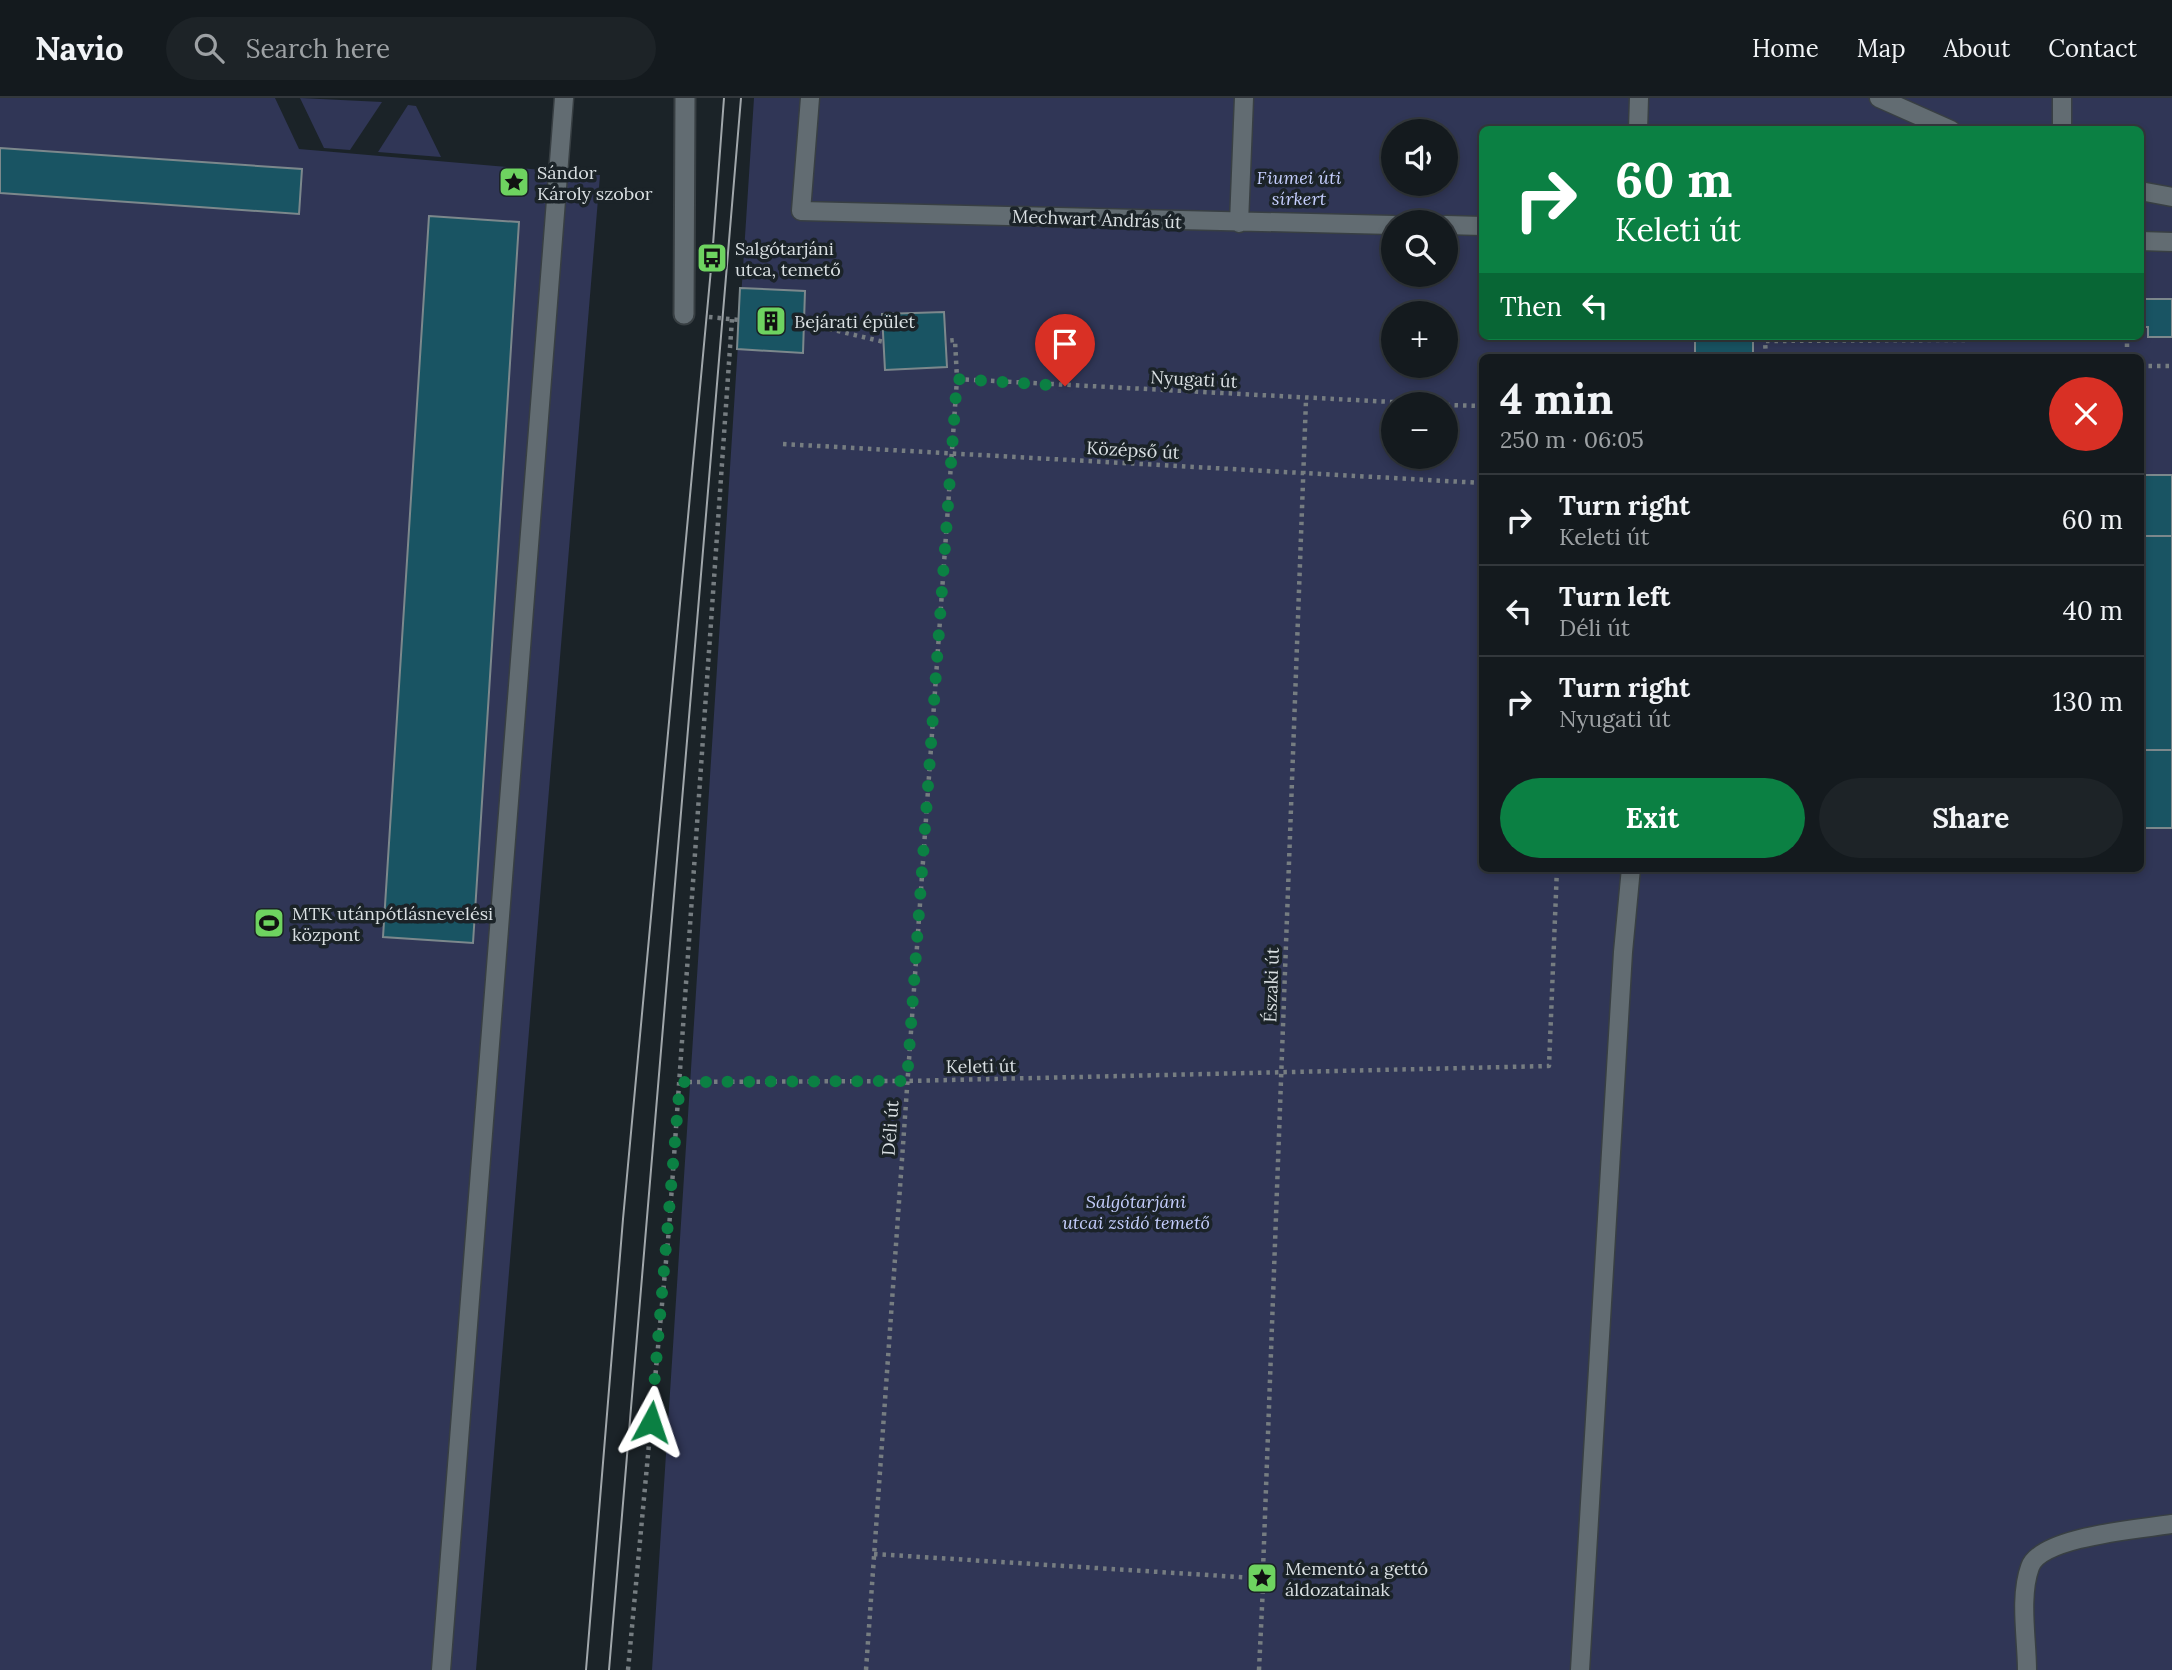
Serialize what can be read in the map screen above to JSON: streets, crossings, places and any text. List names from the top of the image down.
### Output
{
  "streets": {
    "lane": ["Mechwart András út"],
    "path": [
      "Nyugati út",
      "Középső út",
      "Északi út",
      "Keleti út",
      "Déli út"
    ]
  },
  "crossings": [
    ["Nyugati út", "Északi út"],
    ["Nyugati út", "Déli út"],
    ["Középső út", "Északi út"],
    ["Középső út", "Déli út"],
    ["Északi út", "Keleti út"],
    ["Keleti út", "Déli út"]
  ],
  "parks": ["Fiumei úti sírkert", "Salgótarjáni utcai zsidó temető"],
  "places": {
    "place": ["Sándor Károly szobor", "Mementó a gettó áldozatainak"],
    "bus stop": ["Salgótarjáni utca, temető"],
    "building": ["Bejárati épület"],
    "sports": ["MTK utánpótlásnevelési központ"]
  },
  "page": {
    "header": "Navio",
    "search": "Search here",
    "nav": [
      "Home",
      "Map",
      "About",
      "Contact"
    ],
    "map_buttons": ["+", "−"],
    "turn": ["60 m", "Keleti út"],
    "then": "Then",
    "heading": ["4 min", "250 m · 06:05"],
    "list": [
      {
        "name": "Turn right",
        "note": "Keleti út",
        "value": "60 m"
      },
      {
        "name": "Turn left",
        "note": "Déli út",
        "value": "40 m"
      },
      {
        "name": "Turn right",
        "note": "Nyugati út",
        "value": "130 m"
      }
    ],
    "buttons": ["Exit", "Share"]
  }
}
